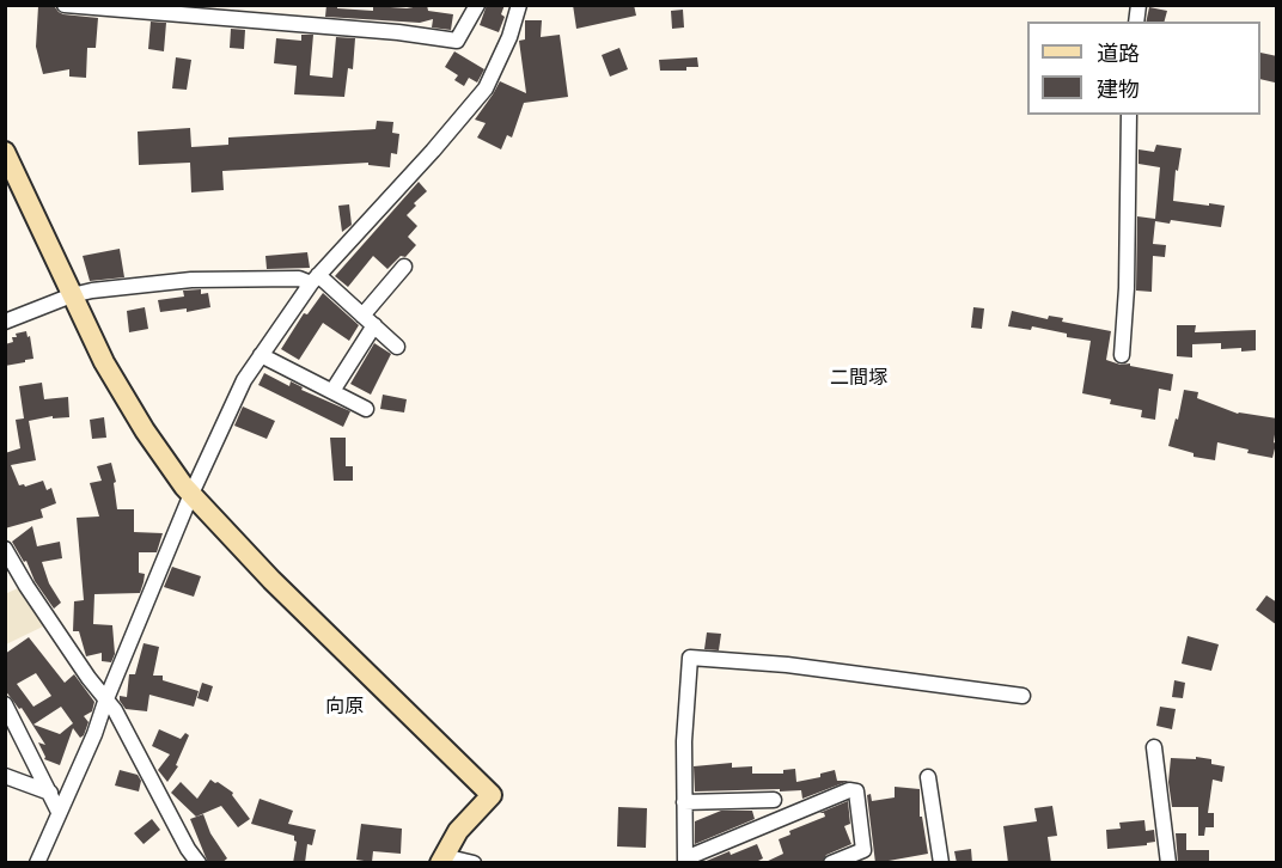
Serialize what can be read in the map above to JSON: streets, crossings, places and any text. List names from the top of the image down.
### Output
{
  "districts": ["二間塚", "向原"],
  "legend": ["道路", "建物"]
}
